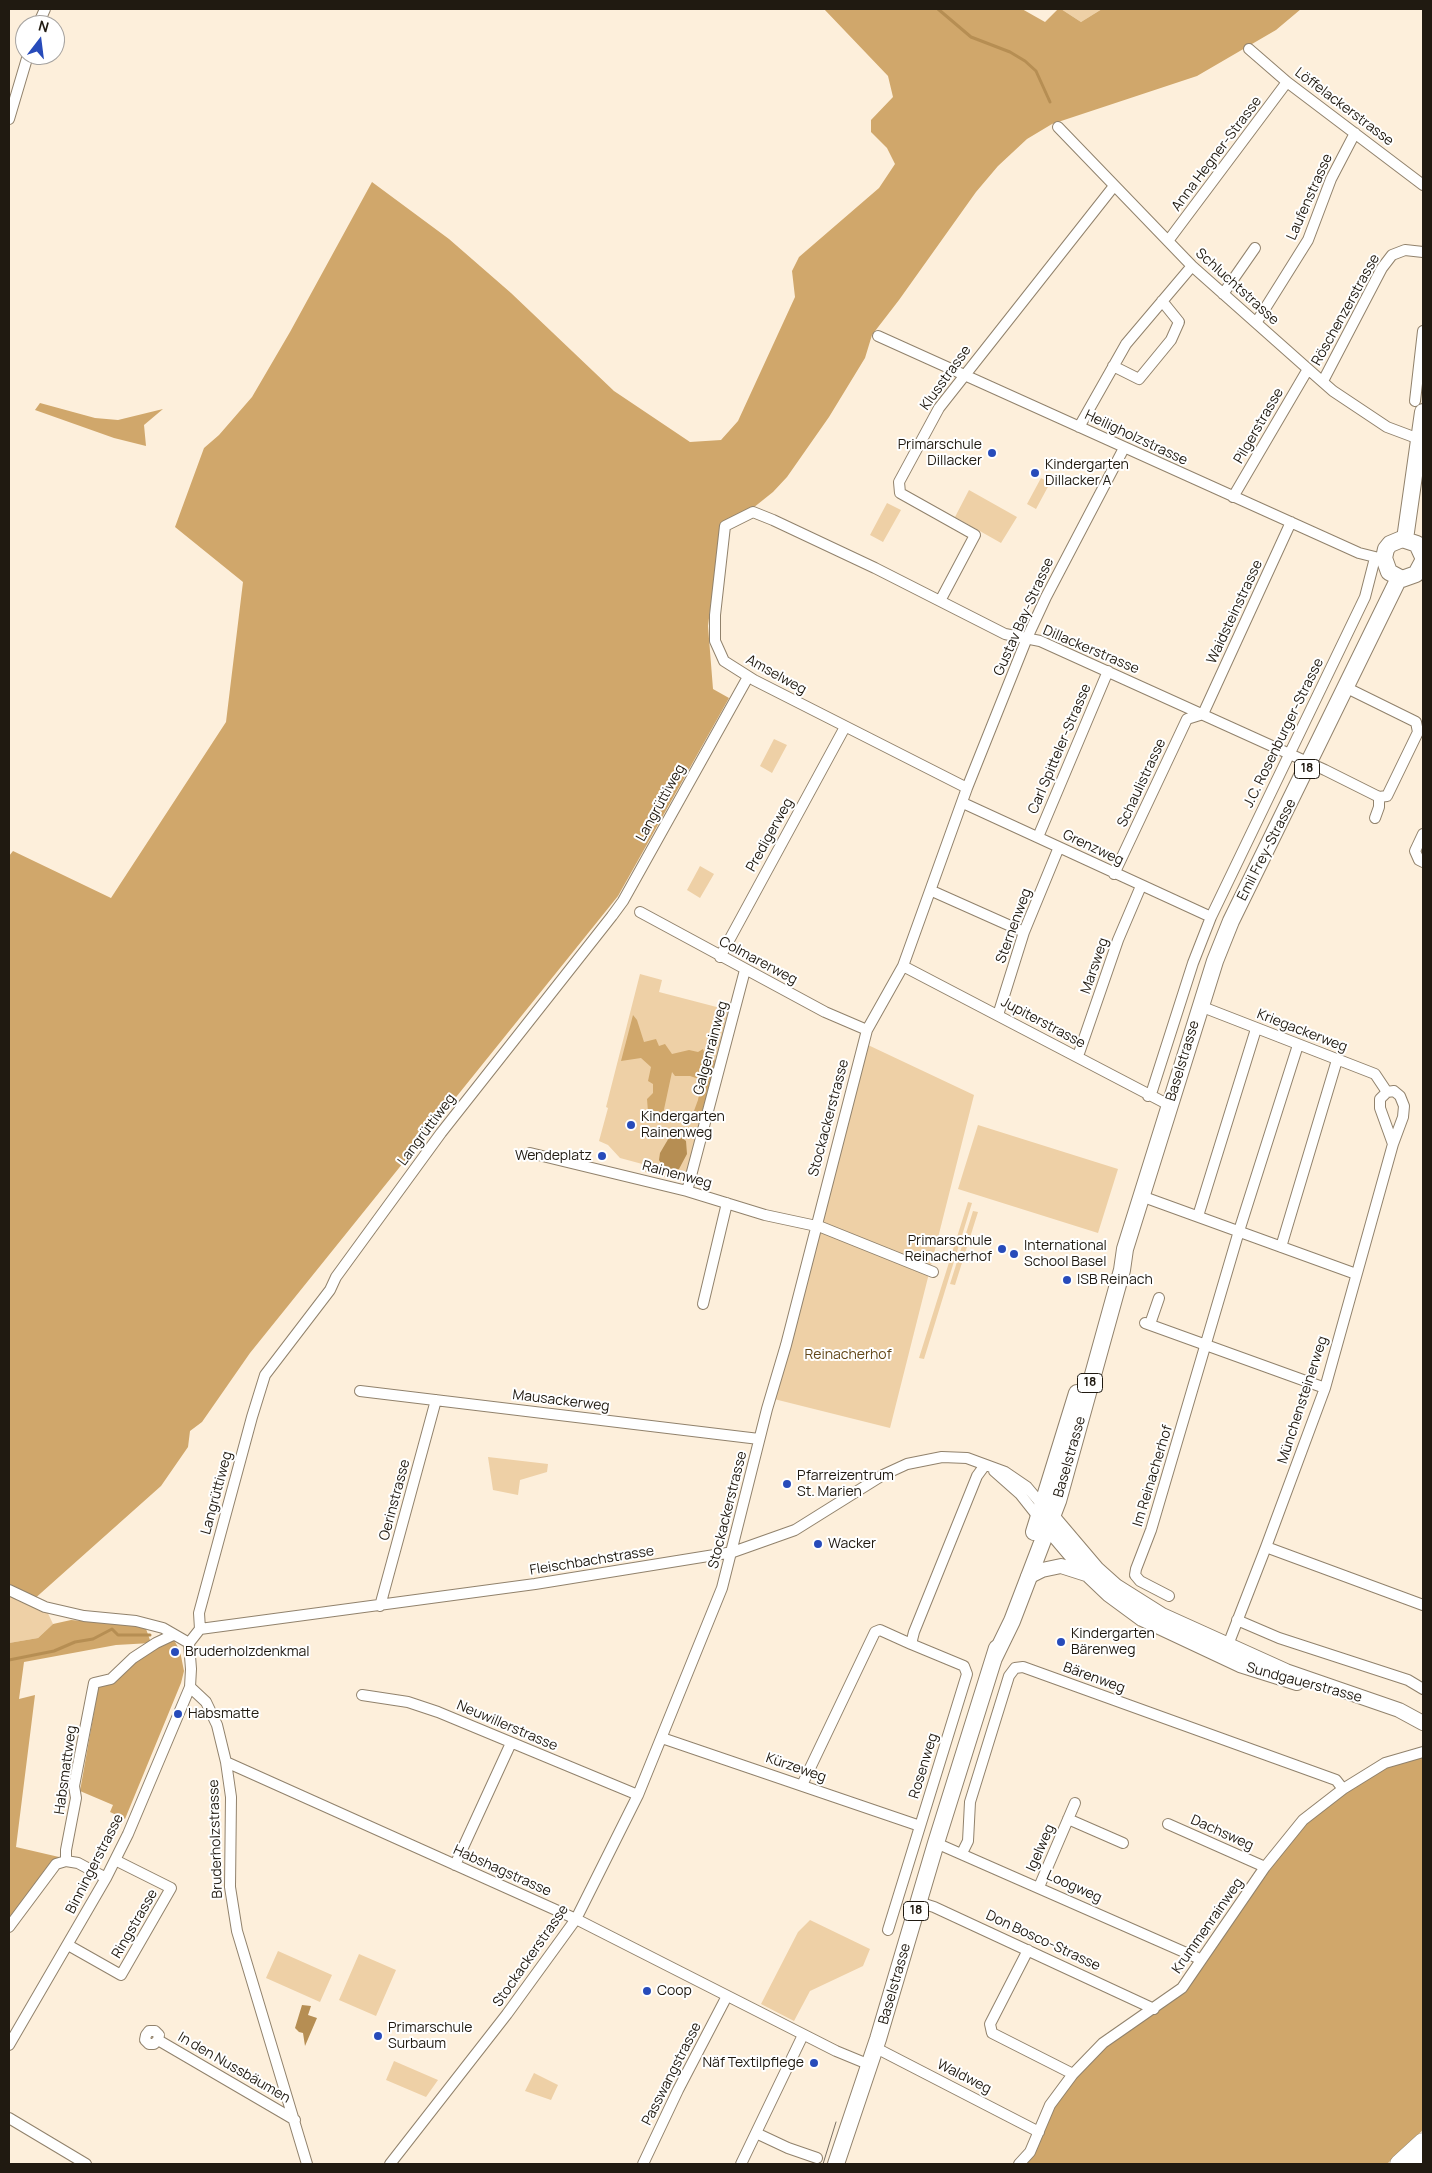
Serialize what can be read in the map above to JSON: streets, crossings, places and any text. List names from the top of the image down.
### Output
{
  "streets": {
    "main road": [
      "18",
      "Emil Frey-Strasse",
      "Baselstrasse",
      "Sundgauerstrasse"
    ],
    "street": [
      "Löffelackerstrasse",
      "Anna Hegner-Strasse",
      "Laufenstrasse",
      "Schluchtstrasse",
      "Röschenzerstrasse",
      "Klusstrasse",
      "Pilgerstrasse",
      "Heiligholzstrasse",
      "Waidsteinstrasse",
      "Gustav Bay-Strasse",
      "Dillackerstrasse",
      "Amselweg",
      "J.C. Rosenburger-Strasse",
      "Carl Spitteler-Strasse",
      "Schaulistrasse",
      "Langrüttiweg",
      "Predigerweg",
      "Grenzweg",
      "Sternenweg",
      "Colmarerweg",
      "Marsweg",
      "Jupiterstrasse",
      "Kriegackerweg",
      "Galgenrainweg",
      "Stockackerstrasse",
      "Rainenweg",
      "Münchensteinerweg",
      "Mausackerweg",
      "Im Reinacherhof",
      "Oerinstrasse",
      "Fleischbachstrasse",
      "Bärenweg",
      "Neuwillerstrasse",
      "Rosenweg",
      "Kürzeweg",
      "Habsmattweg",
      "Dachsweg",
      "Bruderholzstrasse",
      "Igelweg",
      "Binningerstrasse",
      "Habshagstrasse",
      "Loogweg",
      "Ringstrasse",
      "Krummenrainweg",
      "Don Bosco-Strasse",
      "In den Nussbäumen",
      "Passwangstrasse",
      "Waldweg"
    ]
  },
  "crossings": [
    ["Löffelackerstrasse", "Anna Hegner-Strasse"],
    ["Löffelackerstrasse", "Laufenstrasse"],
    ["Anna Hegner-Strasse", "Schluchtstrasse"],
    ["Laufenstrasse", "Schluchtstrasse"],
    ["Schluchtstrasse", "Röschenzerstrasse"],
    ["Schluchtstrasse", "Klusstrasse"],
    ["Schluchtstrasse", "Pilgerstrasse"],
    ["Klusstrasse", "Heiligholzstrasse"],
    ["Klusstrasse", "Dillackerstrasse"],
    ["Pilgerstrasse", "Heiligholzstrasse"],
    ["Heiligholzstrasse", "Waidsteinstrasse"],
    ["Heiligholzstrasse", "Gustav Bay-Strasse"],
    ["Heiligholzstrasse", "J.C. Rosenburger-Strasse"],
    ["Heiligholzstrasse", "Emil Frey-Strasse"],
    ["Waidsteinstrasse", "Dillackerstrasse"],
    ["Waidsteinstrasse", "Schaulistrasse"],
    ["Gustav Bay-Strasse", "Dillackerstrasse"],
    ["Gustav Bay-Strasse", "Amselweg"],
    ["Gustav Bay-Strasse", "Grenzweg"],
    ["Gustav Bay-Strasse", "Stockackerstrasse"],
    ["Dillackerstrasse", "Amselweg"],
    ["Dillackerstrasse", "J.C. Rosenburger-Strasse"],
    ["Dillackerstrasse", "Carl Spitteler-Strasse"],
    ["Dillackerstrasse", "Schaulistrasse"],
    ["Dillackerstrasse", "Emil Frey-Strasse"],
    ["Amselweg", "Langrüttiweg"],
    ["Amselweg", "Predigerweg"],
    ["J.C. Rosenburger-Strasse", "Grenzweg"],
    ["J.C. Rosenburger-Strasse", "Emil Frey-Strasse"],
    ["J.C. Rosenburger-Strasse", "Baselstrasse"],
    ["Carl Spitteler-Strasse", "Grenzweg"],
    ["Schaulistrasse", "Grenzweg"],
    ["Langrüttiweg", "Fleischbachstrasse"],
    ["Predigerweg", "Colmarerweg"],
    ["Grenzweg", "Sternenweg"],
    ["Grenzweg", "Marsweg"],
    ["Grenzweg", "Baselstrasse"],
    ["Grenzweg", "Stockackerstrasse"],
    ["Emil Frey-Strasse", "Baselstrasse"],
    ["Sternenweg", "Jupiterstrasse"],
    ["Colmarerweg", "Galgenrainweg"],
    ["Colmarerweg", "Stockackerstrasse"],
    ["Marsweg", "Jupiterstrasse"],
    ["Jupiterstrasse", "Baselstrasse"],
    ["Jupiterstrasse", "Stockackerstrasse"],
    ["Kriegackerweg", "Baselstrasse"],
    ["Kriegackerweg", "Münchensteinerweg"],
    ["Kriegackerweg", "Im Reinacherhof"],
    ["Galgenrainweg", "Rainenweg"],
    ["Baselstrasse", "Fleischbachstrasse"],
    ["Baselstrasse", "Sundgauerstrasse"],
    ["Baselstrasse", "Habshagstrasse"],
    ["Baselstrasse", "Loogweg"],
    ["Baselstrasse", "Don Bosco-Strasse"],
    ["Baselstrasse", "Waldweg"],
    ["Stockackerstrasse", "Rainenweg"],
    ["Stockackerstrasse", "Mausackerweg"],
    ["Stockackerstrasse", "Fleischbachstrasse"],
    ["Stockackerstrasse", "Neuwillerstrasse"],
    ["Stockackerstrasse", "Kürzeweg"],
    ["Stockackerstrasse", "Habshagstrasse"],
    ["Münchensteinerweg", "Sundgauerstrasse"],
    ["Mausackerweg", "Oerinstrasse"],
    ["Oerinstrasse", "Fleischbachstrasse"],
    ["Fleischbachstrasse", "Sundgauerstrasse"],
    ["Bärenweg", "Loogweg"],
    ["Bärenweg", "Krummenrainweg"],
    ["Rosenweg", "Kürzeweg"],
    ["Dachsweg", "Krummenrainweg"],
    ["Bruderholzstrasse", "Binningerstrasse"],
    ["Bruderholzstrasse", "Habshagstrasse"],
    ["Bruderholzstrasse", "In den Nussbäumen"],
    ["Igelweg", "Loogweg"],
    ["Binningerstrasse", "Ringstrasse"],
    ["Habshagstrasse", "Passwangstrasse"],
    ["Loogweg", "Krummenrainweg"],
    ["Krummenrainweg", "Don Bosco-Strasse"],
    ["Krummenrainweg", "Waldweg"]
  ],
  "parks": ["Reinacherhof"],
  "places": [
    "Primarschule Dillacker",
    "Kindergarten Dillacker A",
    "Kindergarten Rainenweg",
    "Wendeplatz",
    "Primarschule Reinacherhof",
    "International School Basel",
    "ISB Reinach",
    "Pfarreizentrum St. Marien",
    "Wacker",
    "Kindergarten Bärenweg",
    "Bruderholzdenkmal",
    "Habsmatte",
    "Coop",
    "Primarschule Surbaum",
    "Näf Textilpflege"
  ],
  "north": "top"
}
